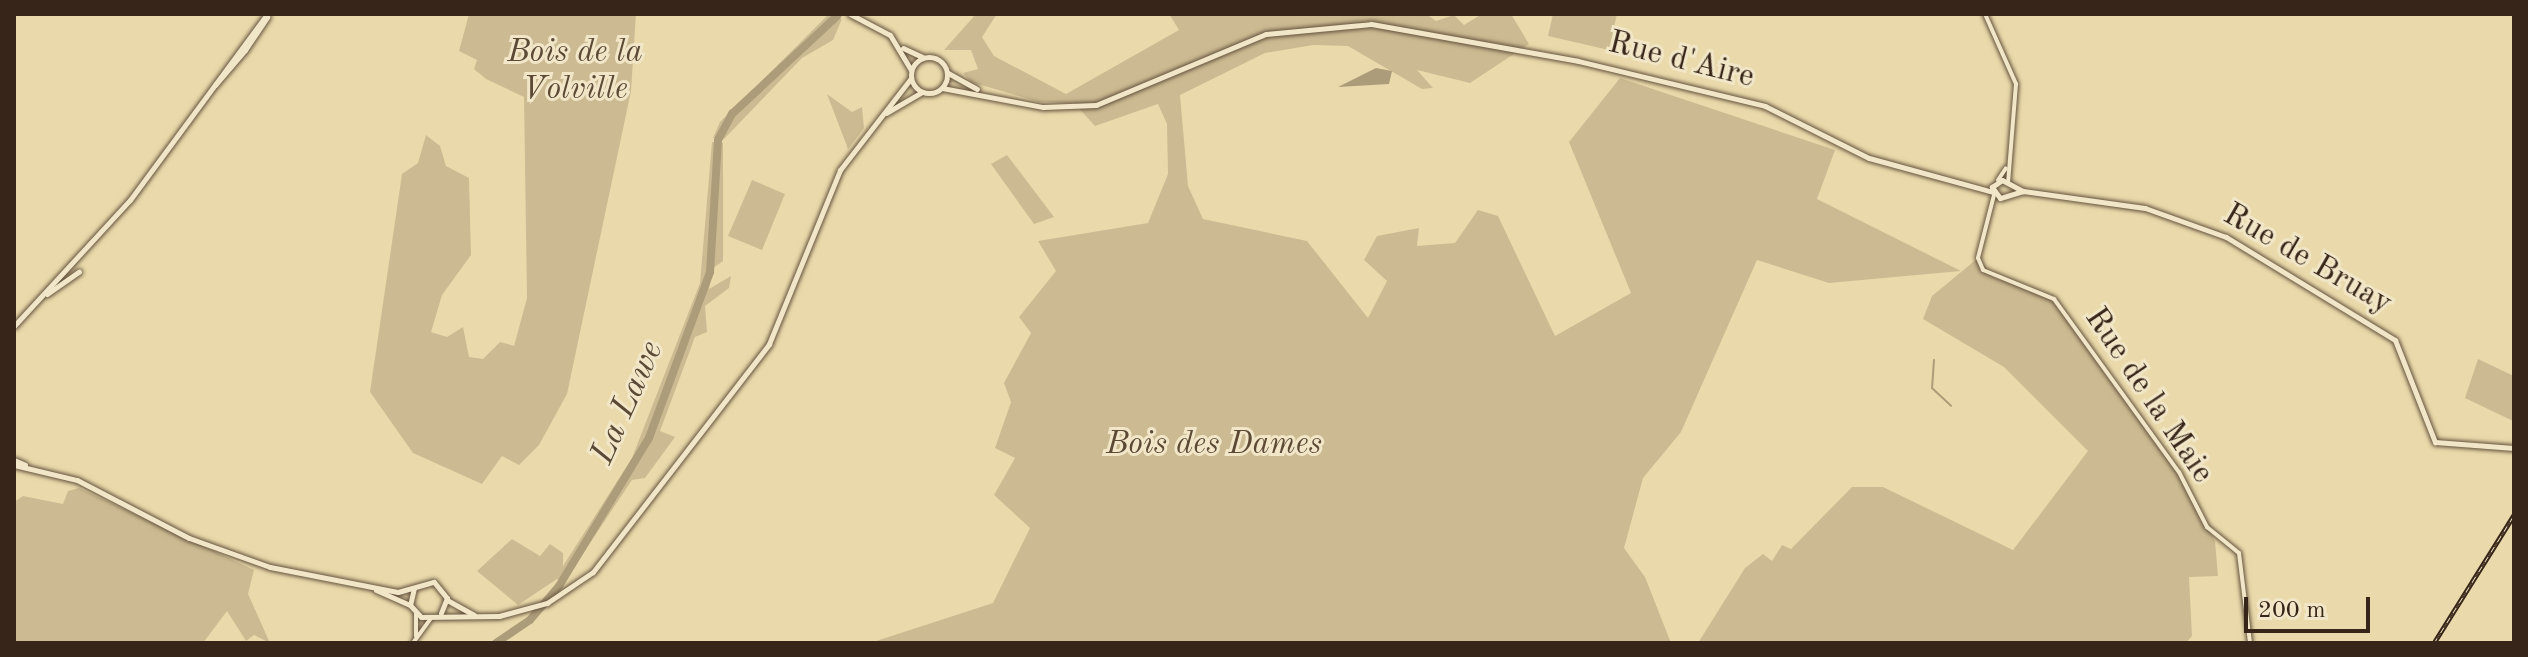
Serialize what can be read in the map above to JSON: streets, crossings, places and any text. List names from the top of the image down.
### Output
{
  "streets": {
    "main road": ["Rue d'Aire", "Rue de Bruay"],
    "street": ["Rue de la Maie"]
  },
  "water": ["La Lawe"],
  "parks": ["Bois de la Volville", "Bois des Dames"],
  "scale_bar": "200 m"
}
